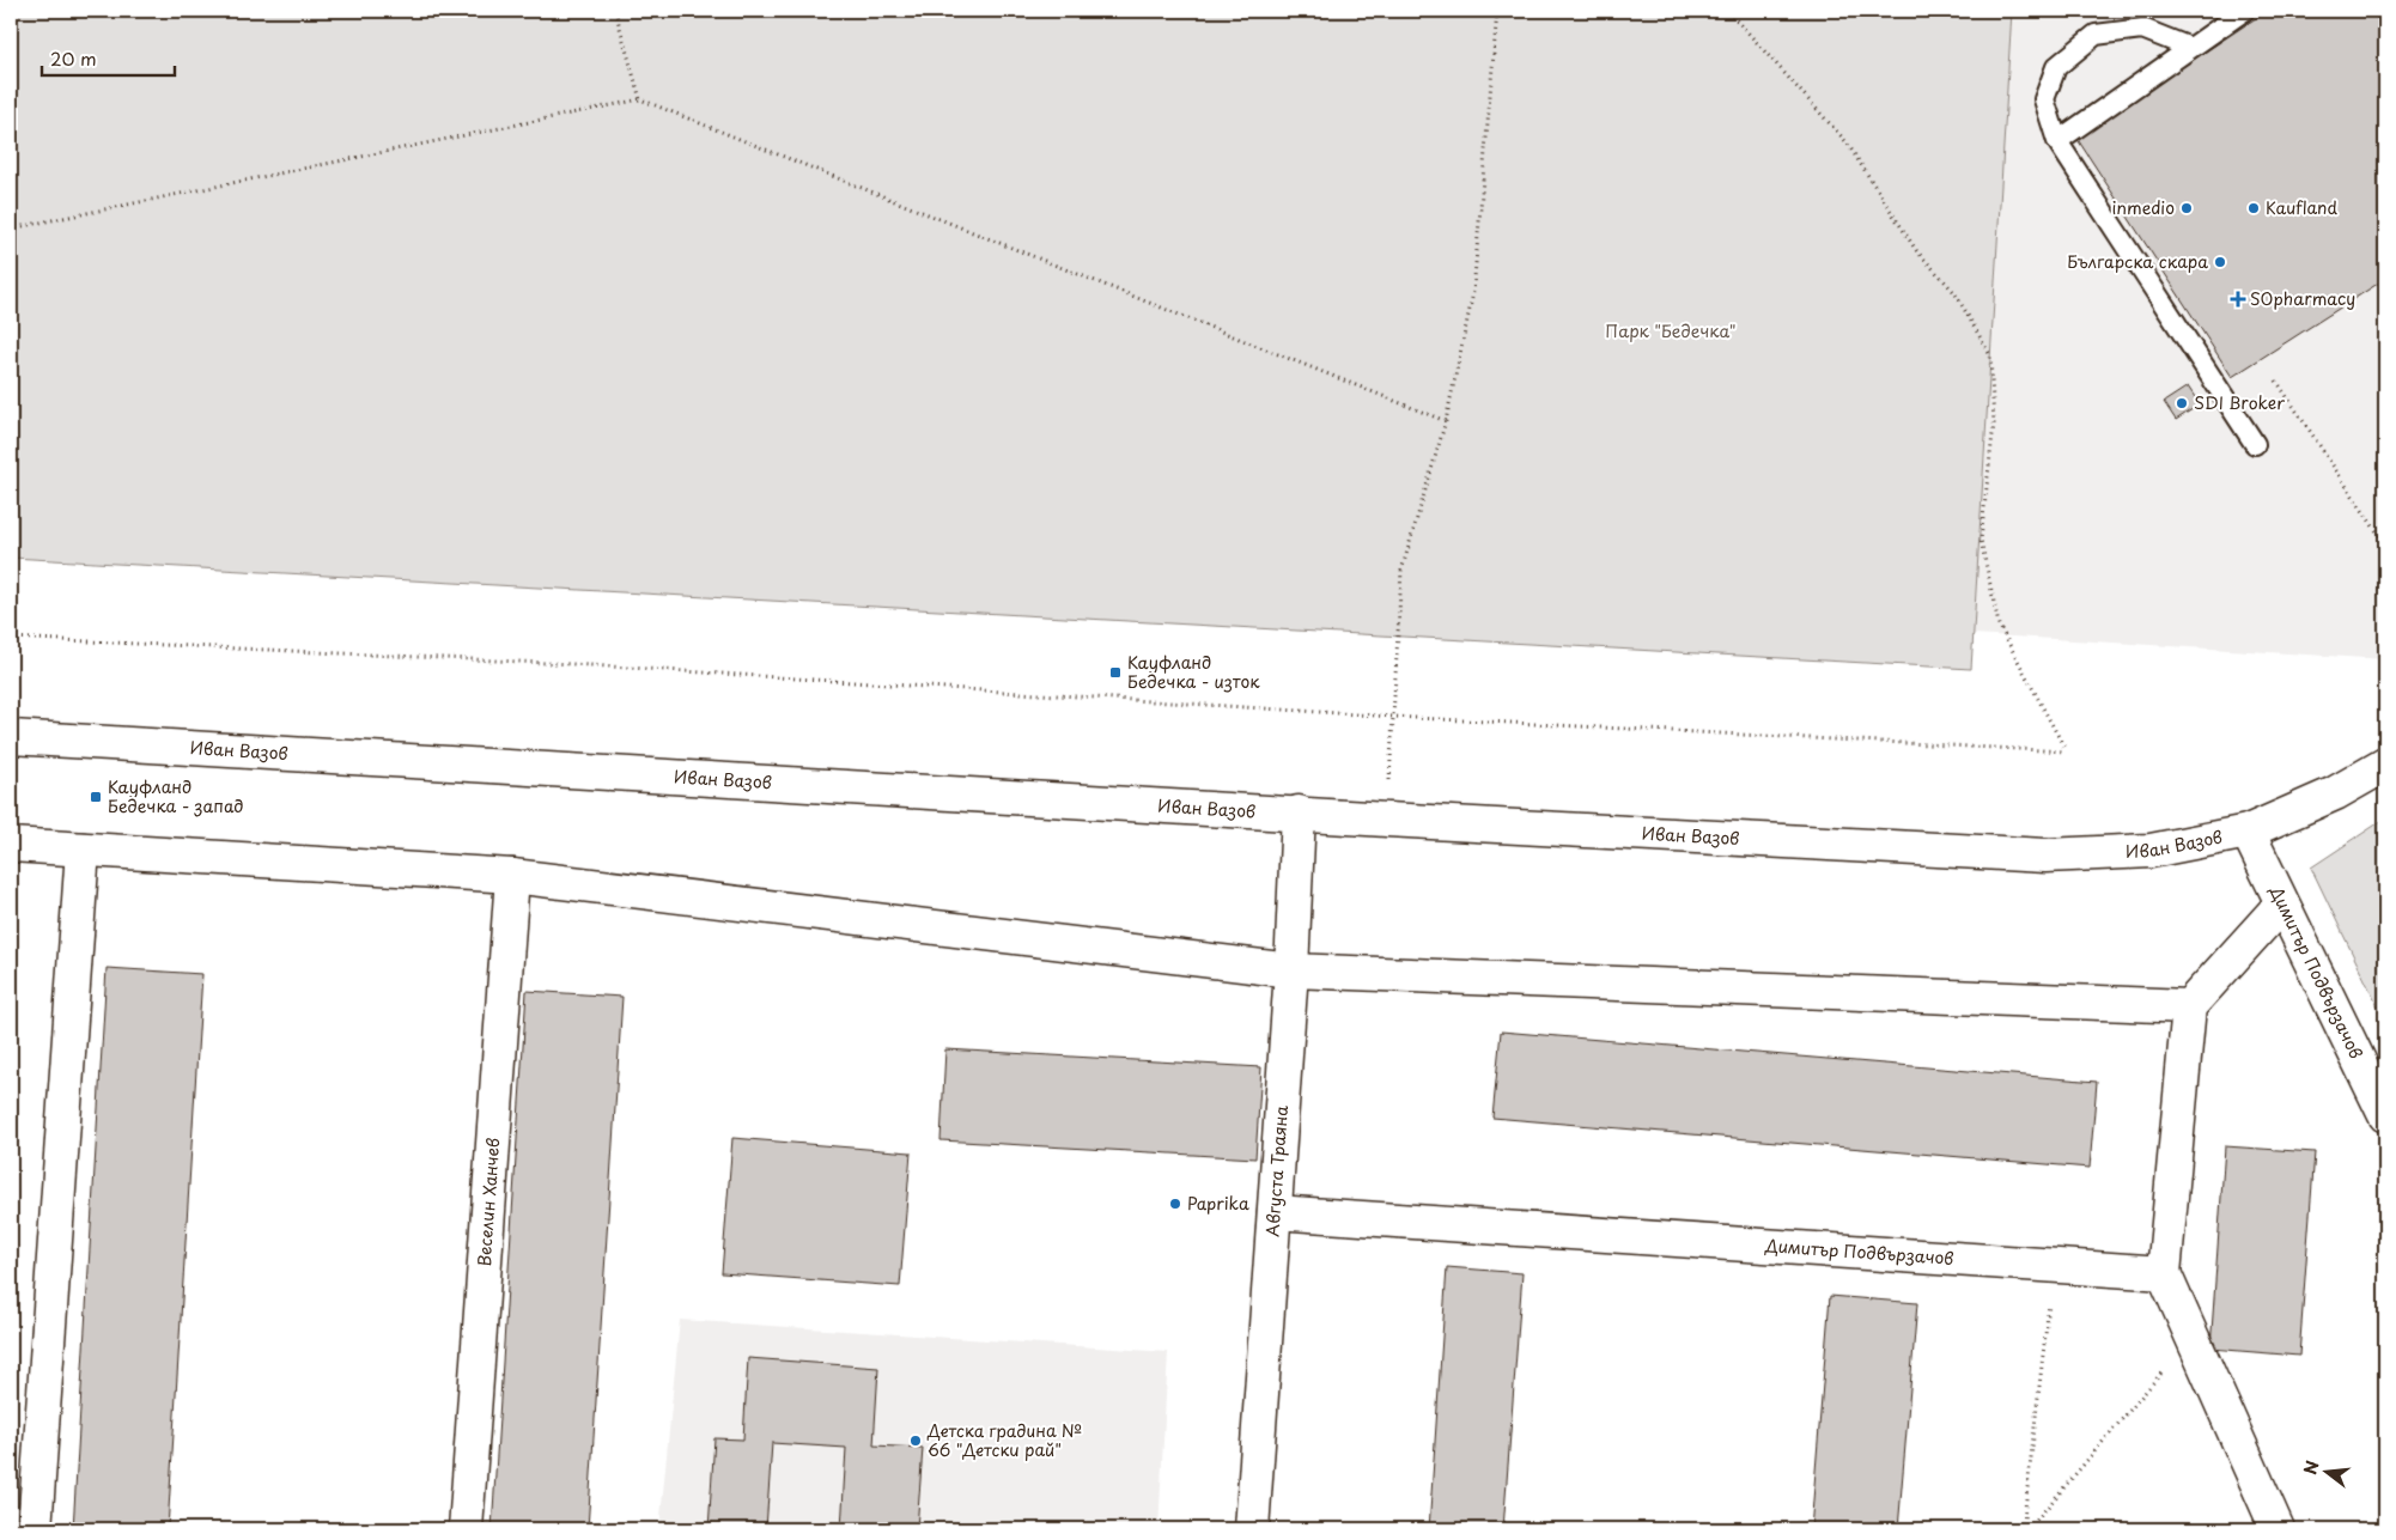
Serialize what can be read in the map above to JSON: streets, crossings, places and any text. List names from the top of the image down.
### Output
{
  "streets": {
    "street": [
      "Иван Вазов",
      "Димитър Подвързачов",
      "Августа Траяна",
      "Веселин Ханчев"
    ]
  },
  "crossings": [
    ["Иван Вазов", "Димитър Подвързачов"],
    ["Иван Вазов", "Августа Траяна"],
    ["Димитър Подвързачов", "Августа Траяна"]
  ],
  "parks": ["Парк \"Бедечка\""],
  "places": {
    "other": [
      "inmedio",
      "Kaufland",
      "Българска скара",
      "SDI Broker",
      "Paprika",
      "Детска градина № 66 \"Детски рай\""
    ],
    "health": ["SOpharmacy"],
    "transit": ["Кауфланд Бедечка - изток", "Кауфланд Бедечка - запад"]
  },
  "scale_bar": "20 m",
  "north": "left"
}
